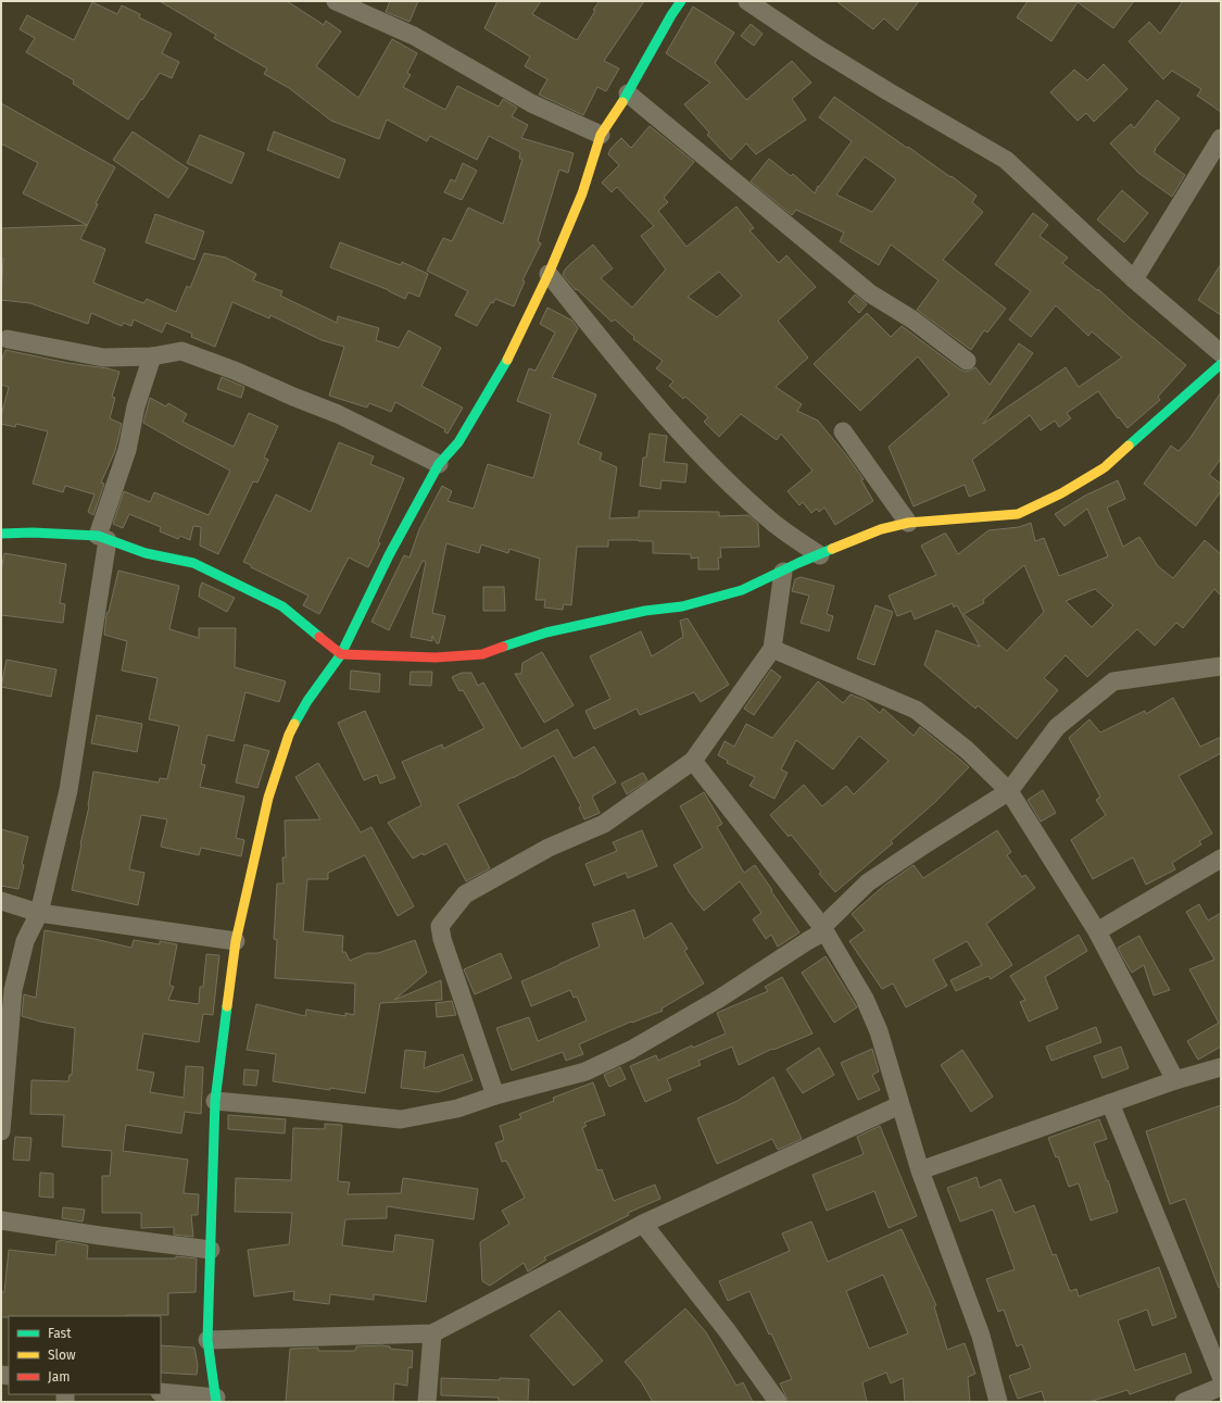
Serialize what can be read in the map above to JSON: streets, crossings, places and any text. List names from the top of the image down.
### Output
{
  "legend": ["Fast", "Slow", "Jam"]
}
